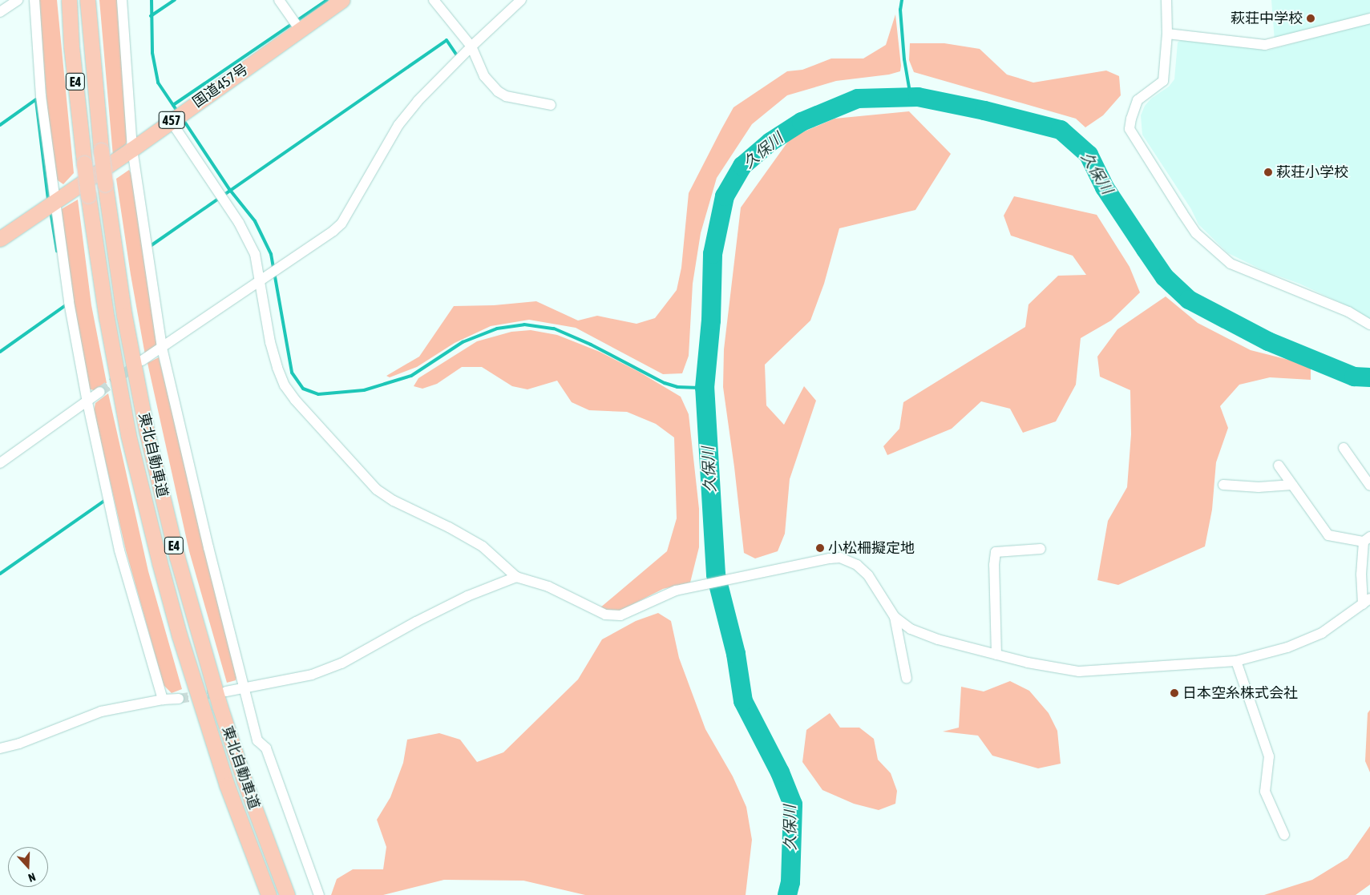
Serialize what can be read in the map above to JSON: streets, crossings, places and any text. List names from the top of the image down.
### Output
{
  "streets": {
    "highway": [
      "E4",
      "国道457号",
      "457",
      "東北自動車道"
    ]
  },
  "water": ["久保川"],
  "places": [
    "萩荘中学校",
    "萩荘小学校",
    "小松柵擬定地",
    "日本空糸株式会社"
  ],
  "north": "bottom"
}
